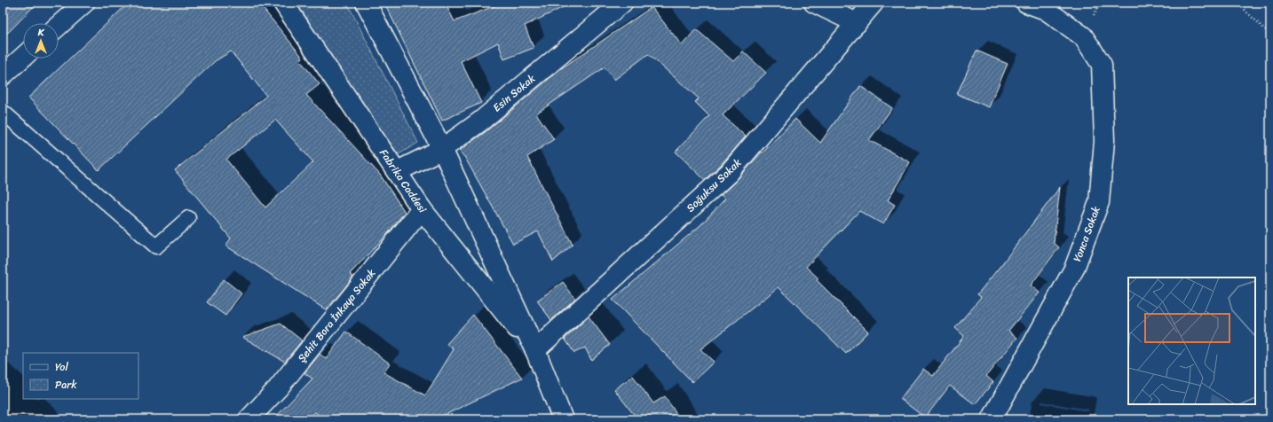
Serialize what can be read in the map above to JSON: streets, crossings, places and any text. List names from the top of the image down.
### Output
{
  "streets": {
    "main road": [
      "Esin Sokak",
      "Fabrika Caddesi",
      "Soğuksu Sokak",
      "Yonca Sokak",
      "Şehit Bora İnkaya Sokak"
    ]
  },
  "crossings": [
    ["Esin Sokak", "Fabrika Caddesi"],
    ["Fabrika Caddesi", "Soğuksu Sokak"],
    ["Fabrika Caddesi", "Şehit Bora İnkaya Sokak"]
  ],
  "legend": ["Yol", "Park"],
  "north": "top"
}
